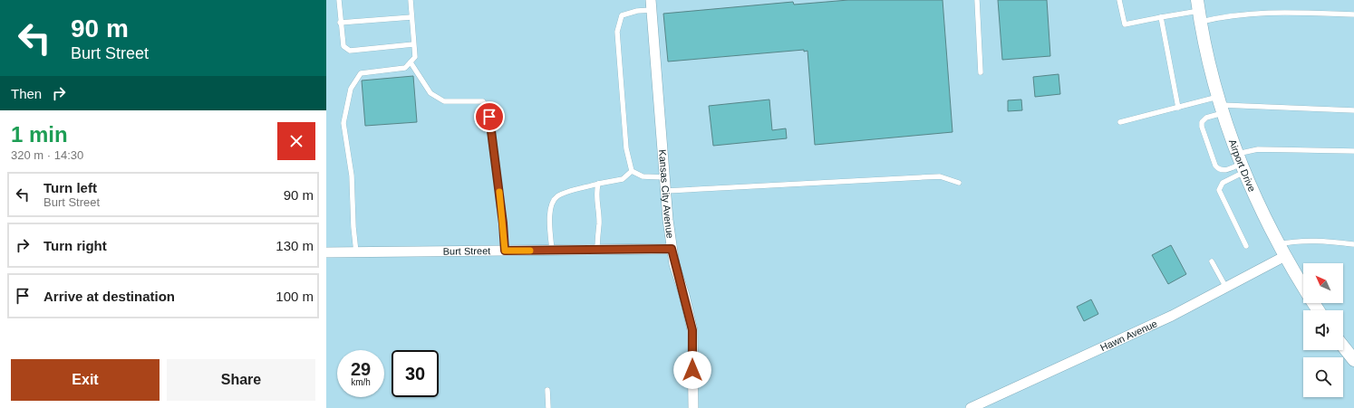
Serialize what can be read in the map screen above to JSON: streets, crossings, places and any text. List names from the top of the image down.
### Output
{
  "streets": {
    "street": [
      "Airport Drive",
      "Kansas City Avenue",
      "Burt Street",
      "Hawn Avenue"
    ]
  },
  "crossings": [
    ["Airport Drive", "Hawn Avenue"],
    ["Kansas City Avenue", "Burt Street"]
  ],
  "north": "top left",
  "page": {
    "turn": ["90 m", "Burt Street"],
    "then": "Then",
    "heading": ["1 min", "320 m · 14:30"],
    "list": [
      {
        "name": "Turn left",
        "note": "Burt Street",
        "value": "90 m"
      },
      {
        "name": "Turn right",
        "value": "130 m"
      },
      {
        "name": "Arrive at destination",
        "value": "100 m"
      }
    ],
    "speed": "29 km/h",
    "limit": "30",
    "buttons": ["Exit", "Share"]
  }
}
